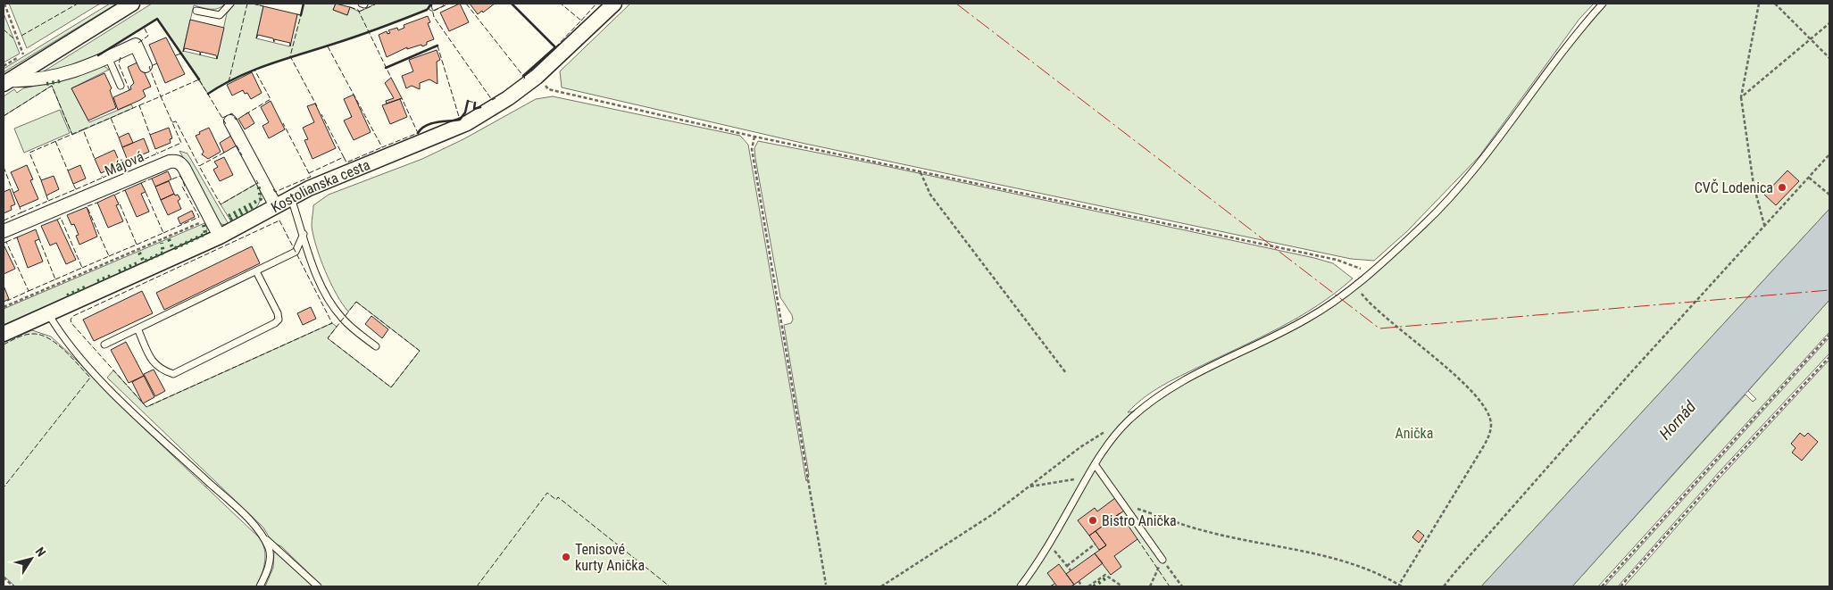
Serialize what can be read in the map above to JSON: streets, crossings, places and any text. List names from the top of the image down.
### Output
{
  "streets": {
    "street": ["Májová", "Kostolianska cesta"]
  },
  "crossings": [
    ["Májová", "Kostolianska cesta"]
  ],
  "water": ["Hornád"],
  "parks": ["Anička"],
  "places": ["CVČ Lodenica", "Bistro Anička", "Tenisové kurty Anička"],
  "north": "top right"
}
